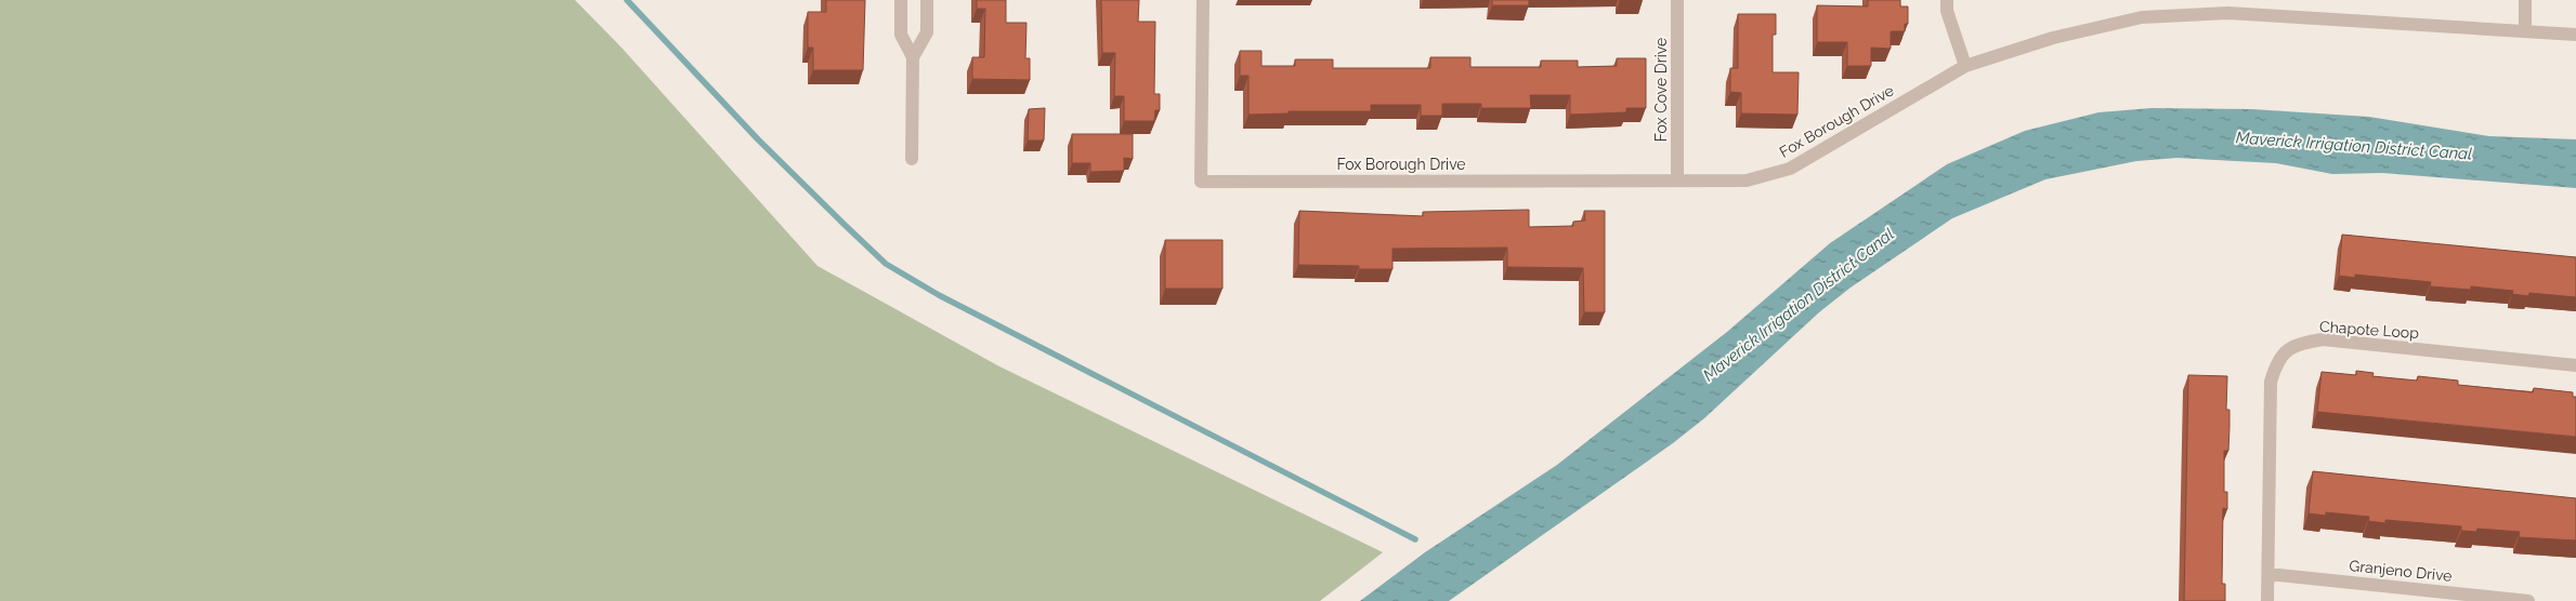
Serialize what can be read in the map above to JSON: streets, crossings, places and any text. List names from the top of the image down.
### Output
{
  "streets": {
    "street": [
      "Fox Cove Drive",
      "Fox Borough Drive",
      "Chapote Loop",
      "Granjeno Drive"
    ]
  },
  "crossings": [
    ["Fox Cove Drive", "Fox Borough Drive"],
    ["Chapote Loop", "Granjeno Drive"]
  ],
  "water": ["Maverick Irrigation District Canal"]
}
